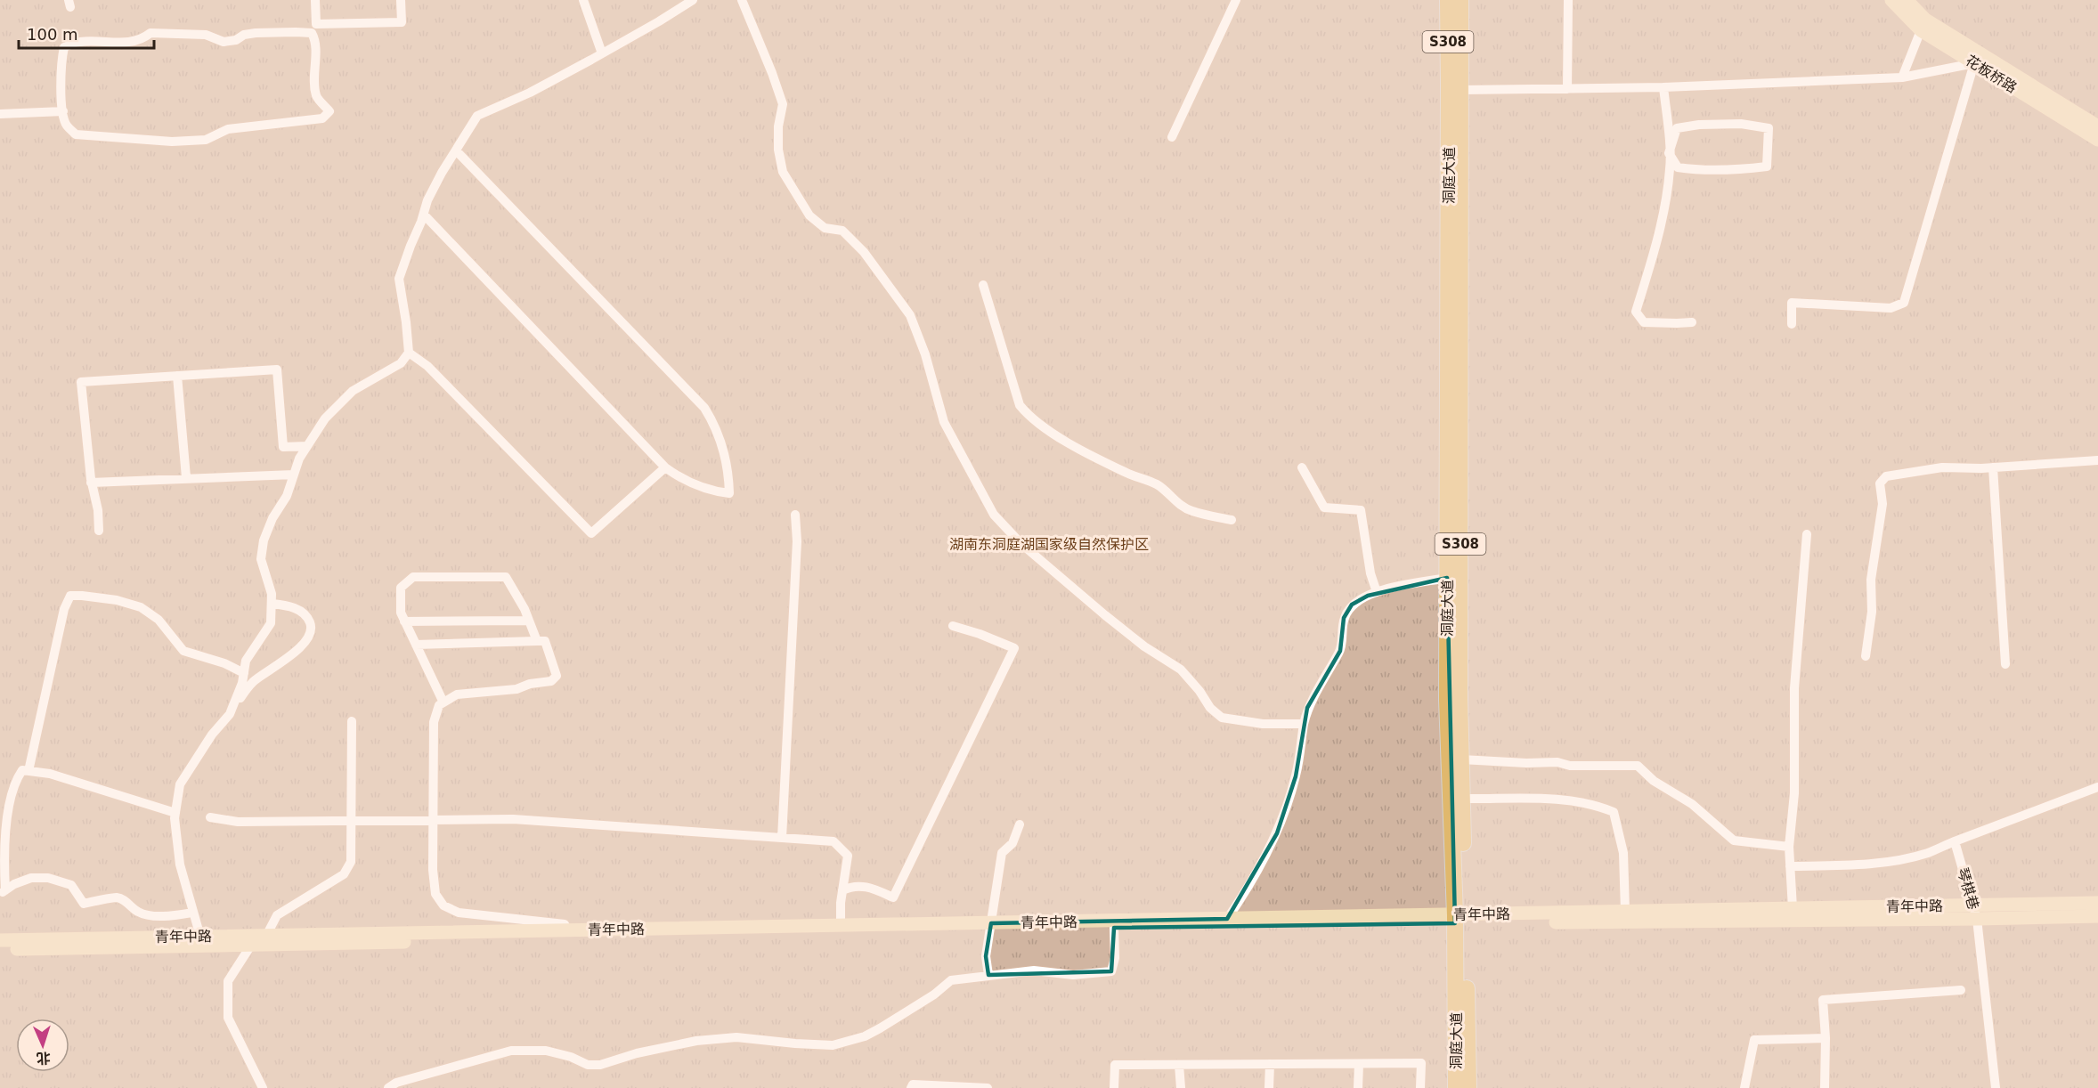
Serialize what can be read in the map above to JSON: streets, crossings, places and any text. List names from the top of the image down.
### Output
{
  "streets": {
    "main road": [
      "S308",
      "花板桥路",
      "洞庭大道",
      "青年中路"
    ],
    "street": ["琴棋巷"]
  },
  "crossings": [
    ["洞庭大道", "青年中路"],
    ["琴棋巷", "青年中路"]
  ],
  "parks": ["湖南东洞庭湖国家级自然保护区"],
  "scale_bar": "100 m",
  "north": "bottom"
}
